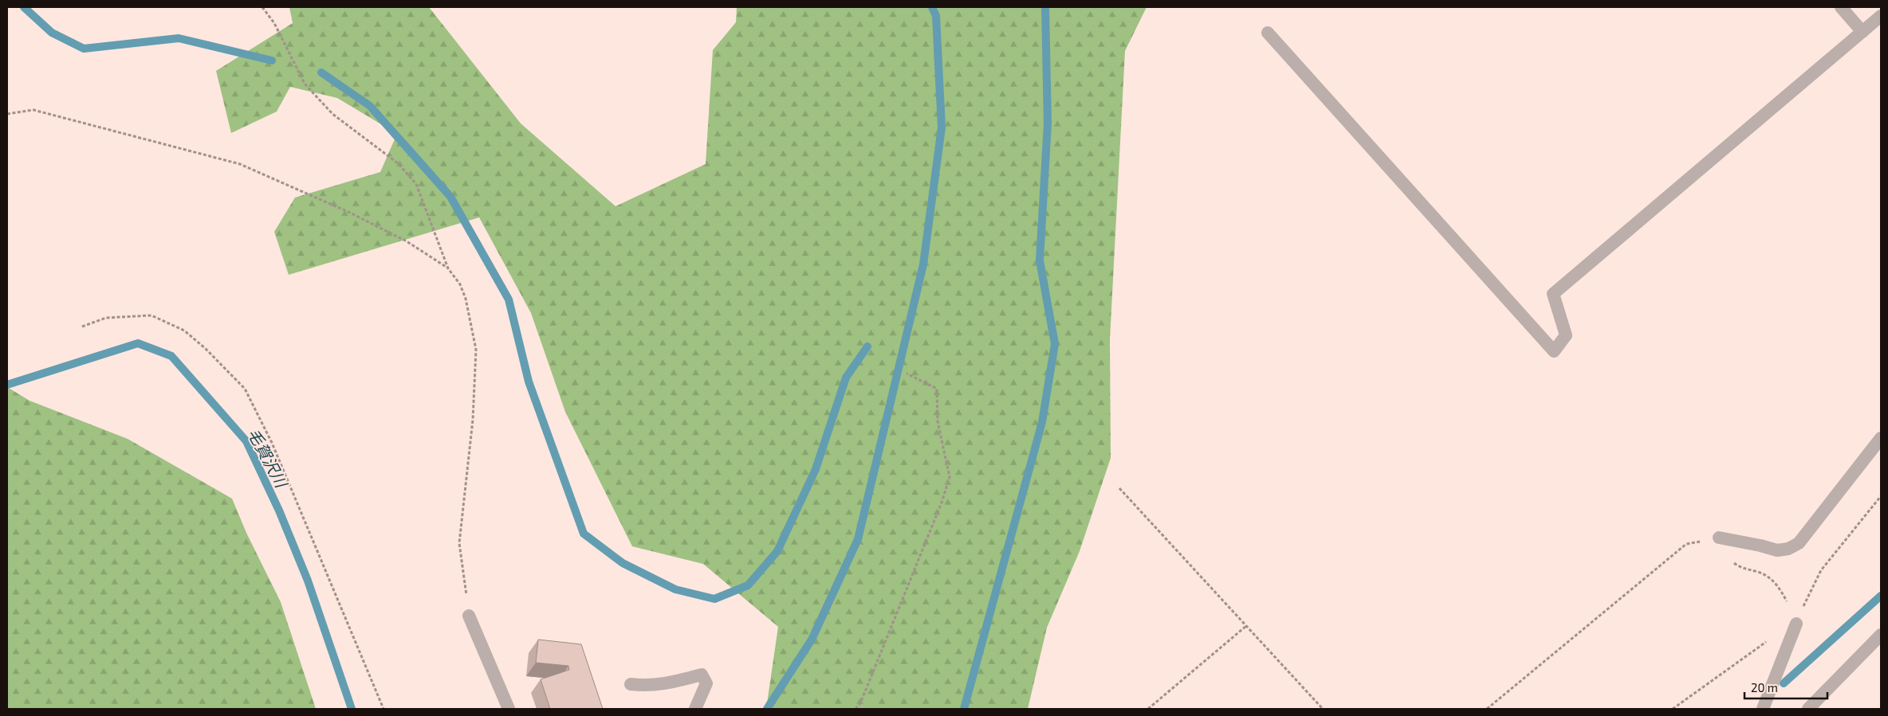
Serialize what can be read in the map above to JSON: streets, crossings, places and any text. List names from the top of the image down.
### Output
{
  "water": ["毛賀沢川"],
  "scale_bar": "20 m"
}
